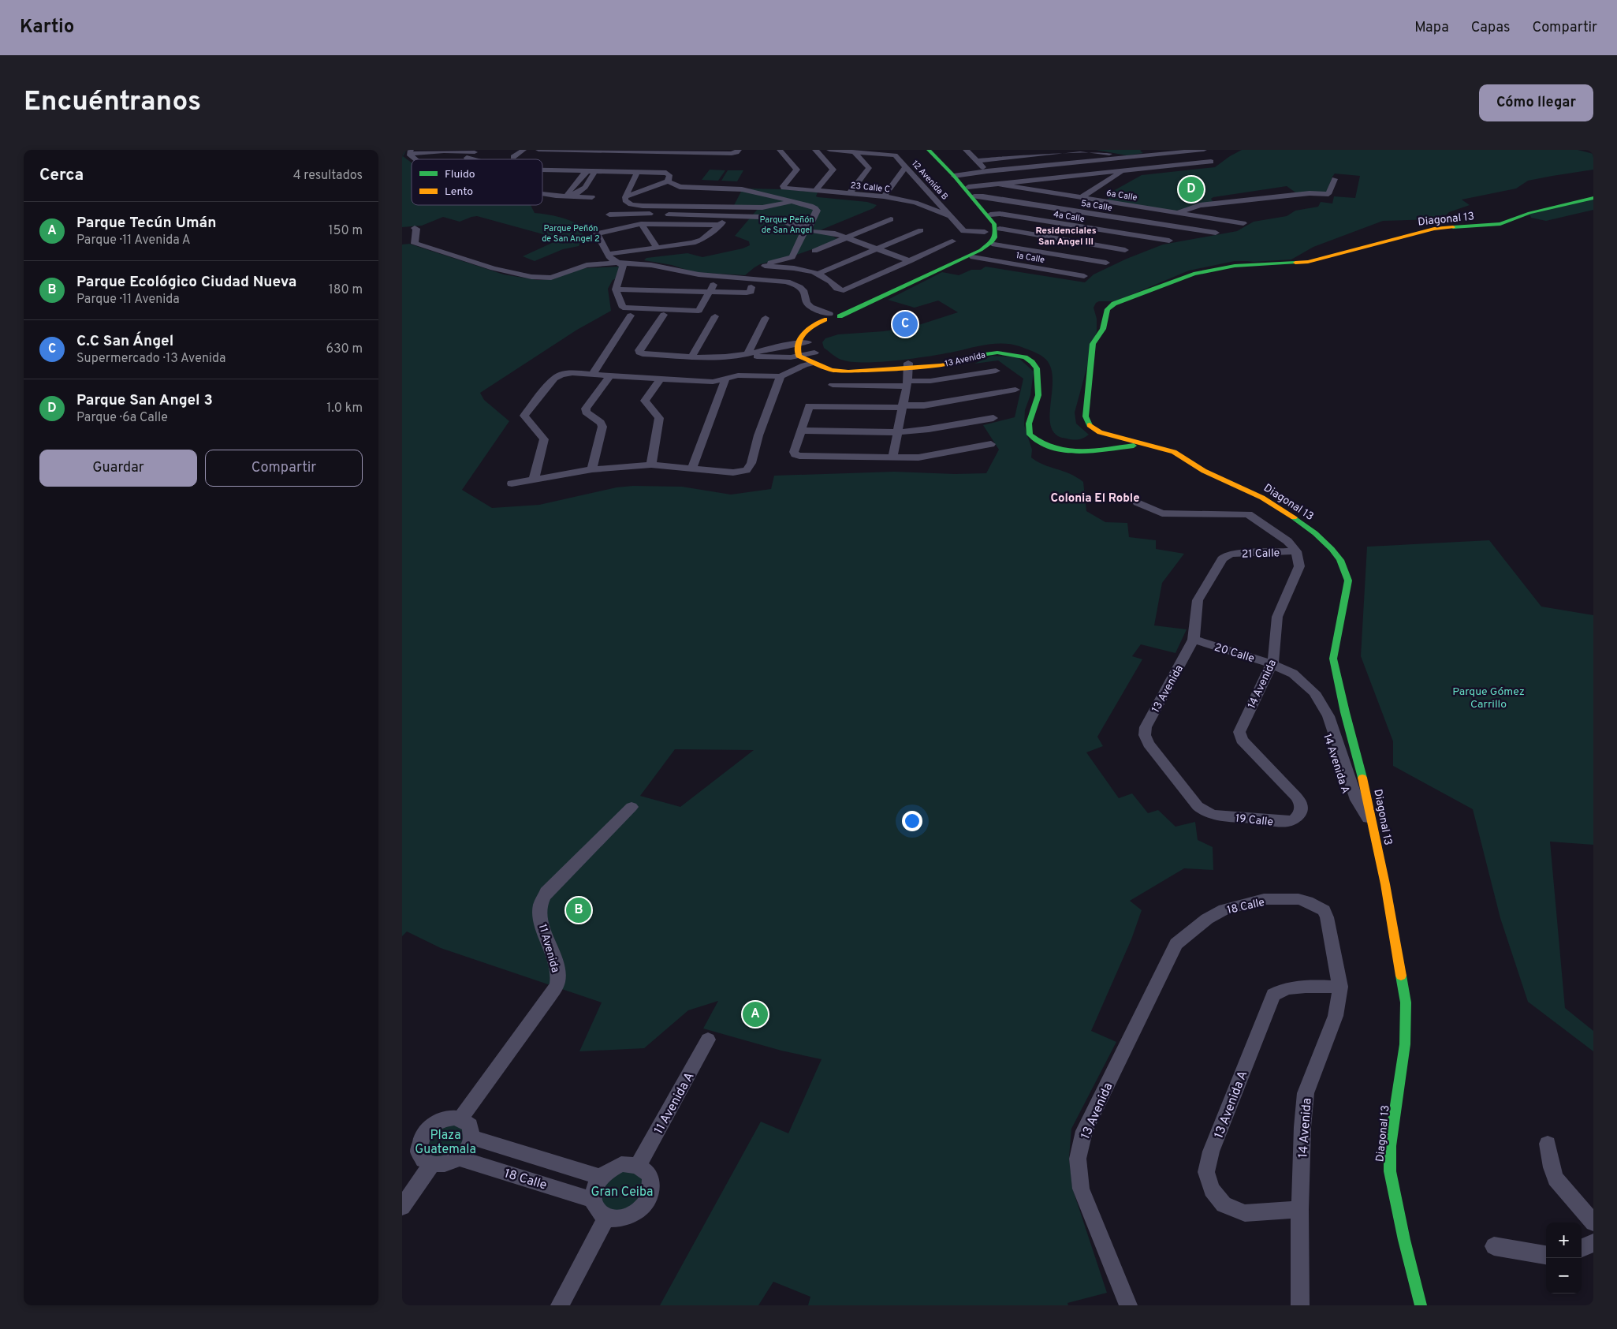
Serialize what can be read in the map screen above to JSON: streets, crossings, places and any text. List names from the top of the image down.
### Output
{
  "streets": {
    "street": [
      "12 Avenida B",
      "23 Calle C",
      "6a Calle",
      "5a Calle",
      "4a Calle",
      "Diagonal 13",
      "1a Calle",
      "13 Avenida",
      "21 Calle",
      "20 Calle",
      "14 Avenida",
      "14 Avenida A",
      "19 Calle",
      "18 Calle",
      "11 Avenida",
      "11 Avenida A",
      "13 Avenida A"
    ]
  },
  "crossings": [
    ["12 Avenida B", "23 Calle C"],
    ["Diagonal 13", "13 Avenida"],
    ["Diagonal 13", "14 Avenida A"],
    ["13 Avenida", "21 Calle"],
    ["13 Avenida", "20 Calle"],
    ["13 Avenida", "19 Calle"],
    ["13 Avenida", "18 Calle"],
    ["21 Calle", "14 Avenida"],
    ["20 Calle", "14 Avenida"],
    ["20 Calle", "14 Avenida A"],
    ["14 Avenida", "19 Calle"],
    ["14 Avenida", "18 Calle"],
    ["14 Avenida", "13 Avenida A"],
    ["18 Calle", "11 Avenida"],
    ["18 Calle", "11 Avenida A"]
  ],
  "districts": ["Residenciales San Angel III", "Colonia El Roble"],
  "parks": [
    "Parque Peñón de San Angel",
    "Parque Peñón de San Angel 2",
    "Parque Gómez Carrillo",
    "Plaza Guatemala",
    "Gran Ceiba"
  ],
  "legend": ["Fluido", "Lento"],
  "page": {
    "header": "Kartio",
    "nav": ["Mapa", "Capas", "Compartir"],
    "buttons": [
      "Cómo llegar",
      ["Guardar", "Compartir"]
    ],
    "title": "Encuéntranos",
    "heading": ["Cerca", "4 resultados"],
    "pins": [
      "D",
      "C",
      "B",
      "A"
    ],
    "list": [
      {
        "mark": "A",
        "name": "Parque Tecún Umán",
        "note": "Parque · 11 Avenida A",
        "value": "150 m"
      },
      {
        "mark": "B",
        "name": "Parque Ecológico Ciudad Nueva",
        "note": "Parque · 11 Avenida",
        "value": "180 m"
      },
      {
        "mark": "C",
        "name": "C.C San Ángel",
        "note": "Supermercado · 13 Avenida",
        "value": "630 m"
      },
      {
        "mark": "D",
        "name": "Parque San Angel 3",
        "note": "Parque · 6a Calle",
        "value": "1.0 km"
      }
    ],
    "map_buttons": ["+", "−"]
  }
}
